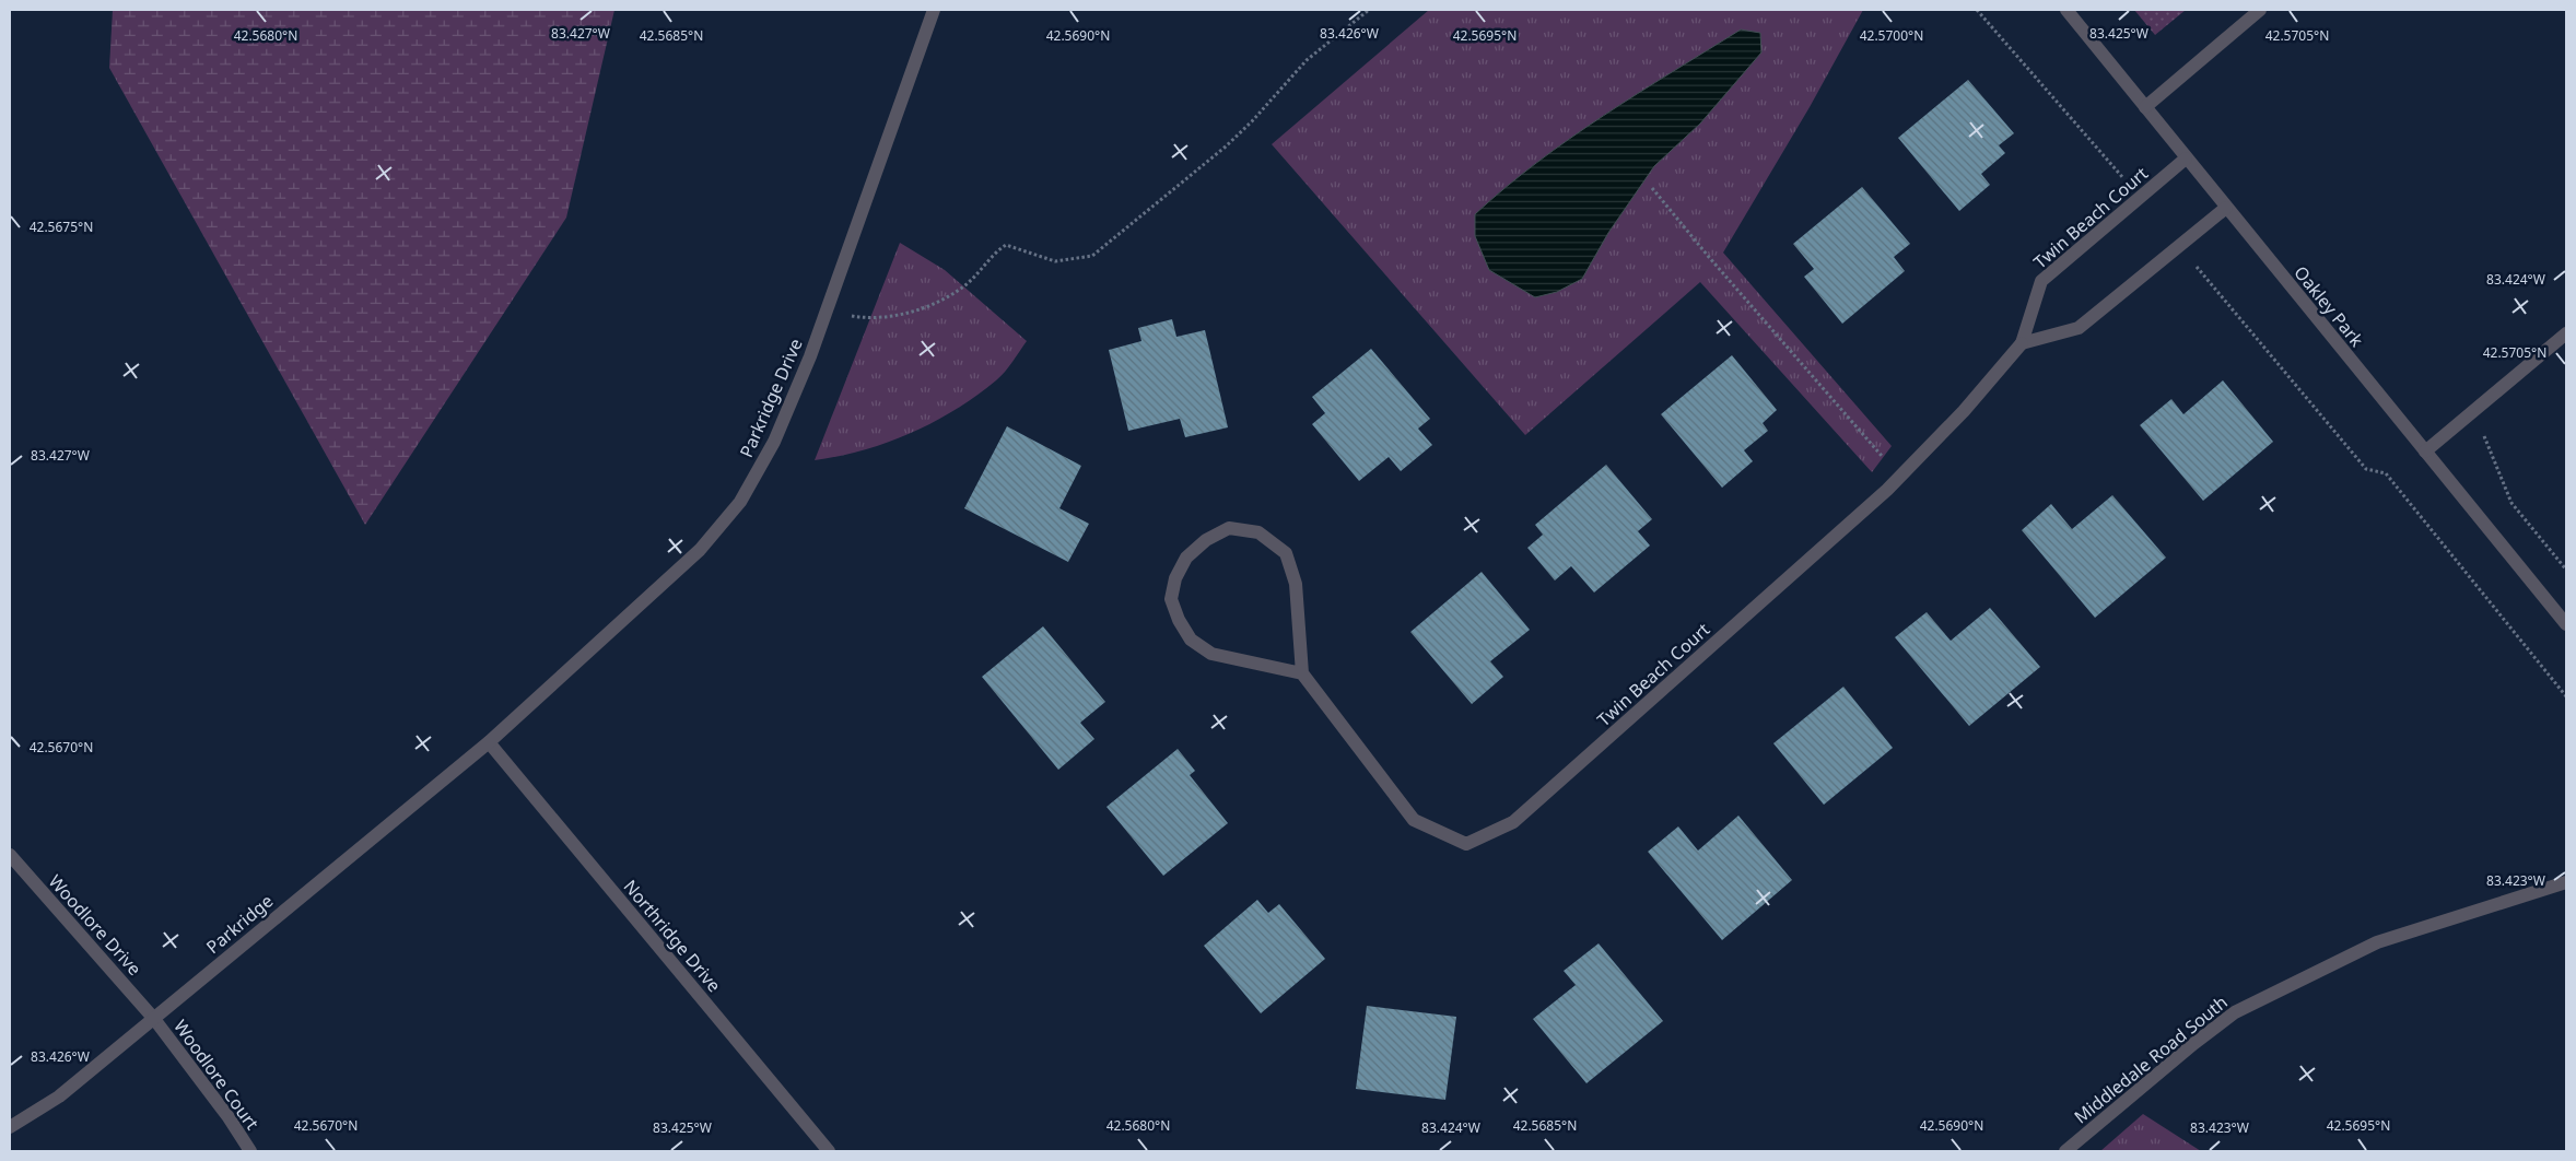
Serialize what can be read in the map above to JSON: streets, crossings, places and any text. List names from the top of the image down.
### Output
{
  "streets": {
    "street": [
      "Twin Beach Court",
      "Oakley Park",
      "Parkridge Drive",
      "Parkridge",
      "Woodlore Drive",
      "Northridge Drive",
      "Middledale Road South",
      "Woodlore Court"
    ]
  },
  "crossings": [
    ["Twin Beach Court", "Oakley Park"],
    ["Parkridge Drive", "Parkridge"],
    ["Parkridge Drive", "Northridge Drive"],
    ["Parkridge", "Woodlore Drive"],
    ["Parkridge", "Northridge Drive"],
    ["Parkridge", "Woodlore Court"],
    ["Woodlore Drive", "Woodlore Court"]
  ],
  "coordinates": [
    "83.427°W",
    "83.426°W",
    "83.425°W",
    "42.5680°N",
    "42.5685°N",
    "42.5690°N",
    "42.5700°N",
    "42.5695°N",
    "42.5705°N",
    "42.5675°N",
    "83.424°W",
    "42.5670°N",
    "83.423°W"
  ]
}
